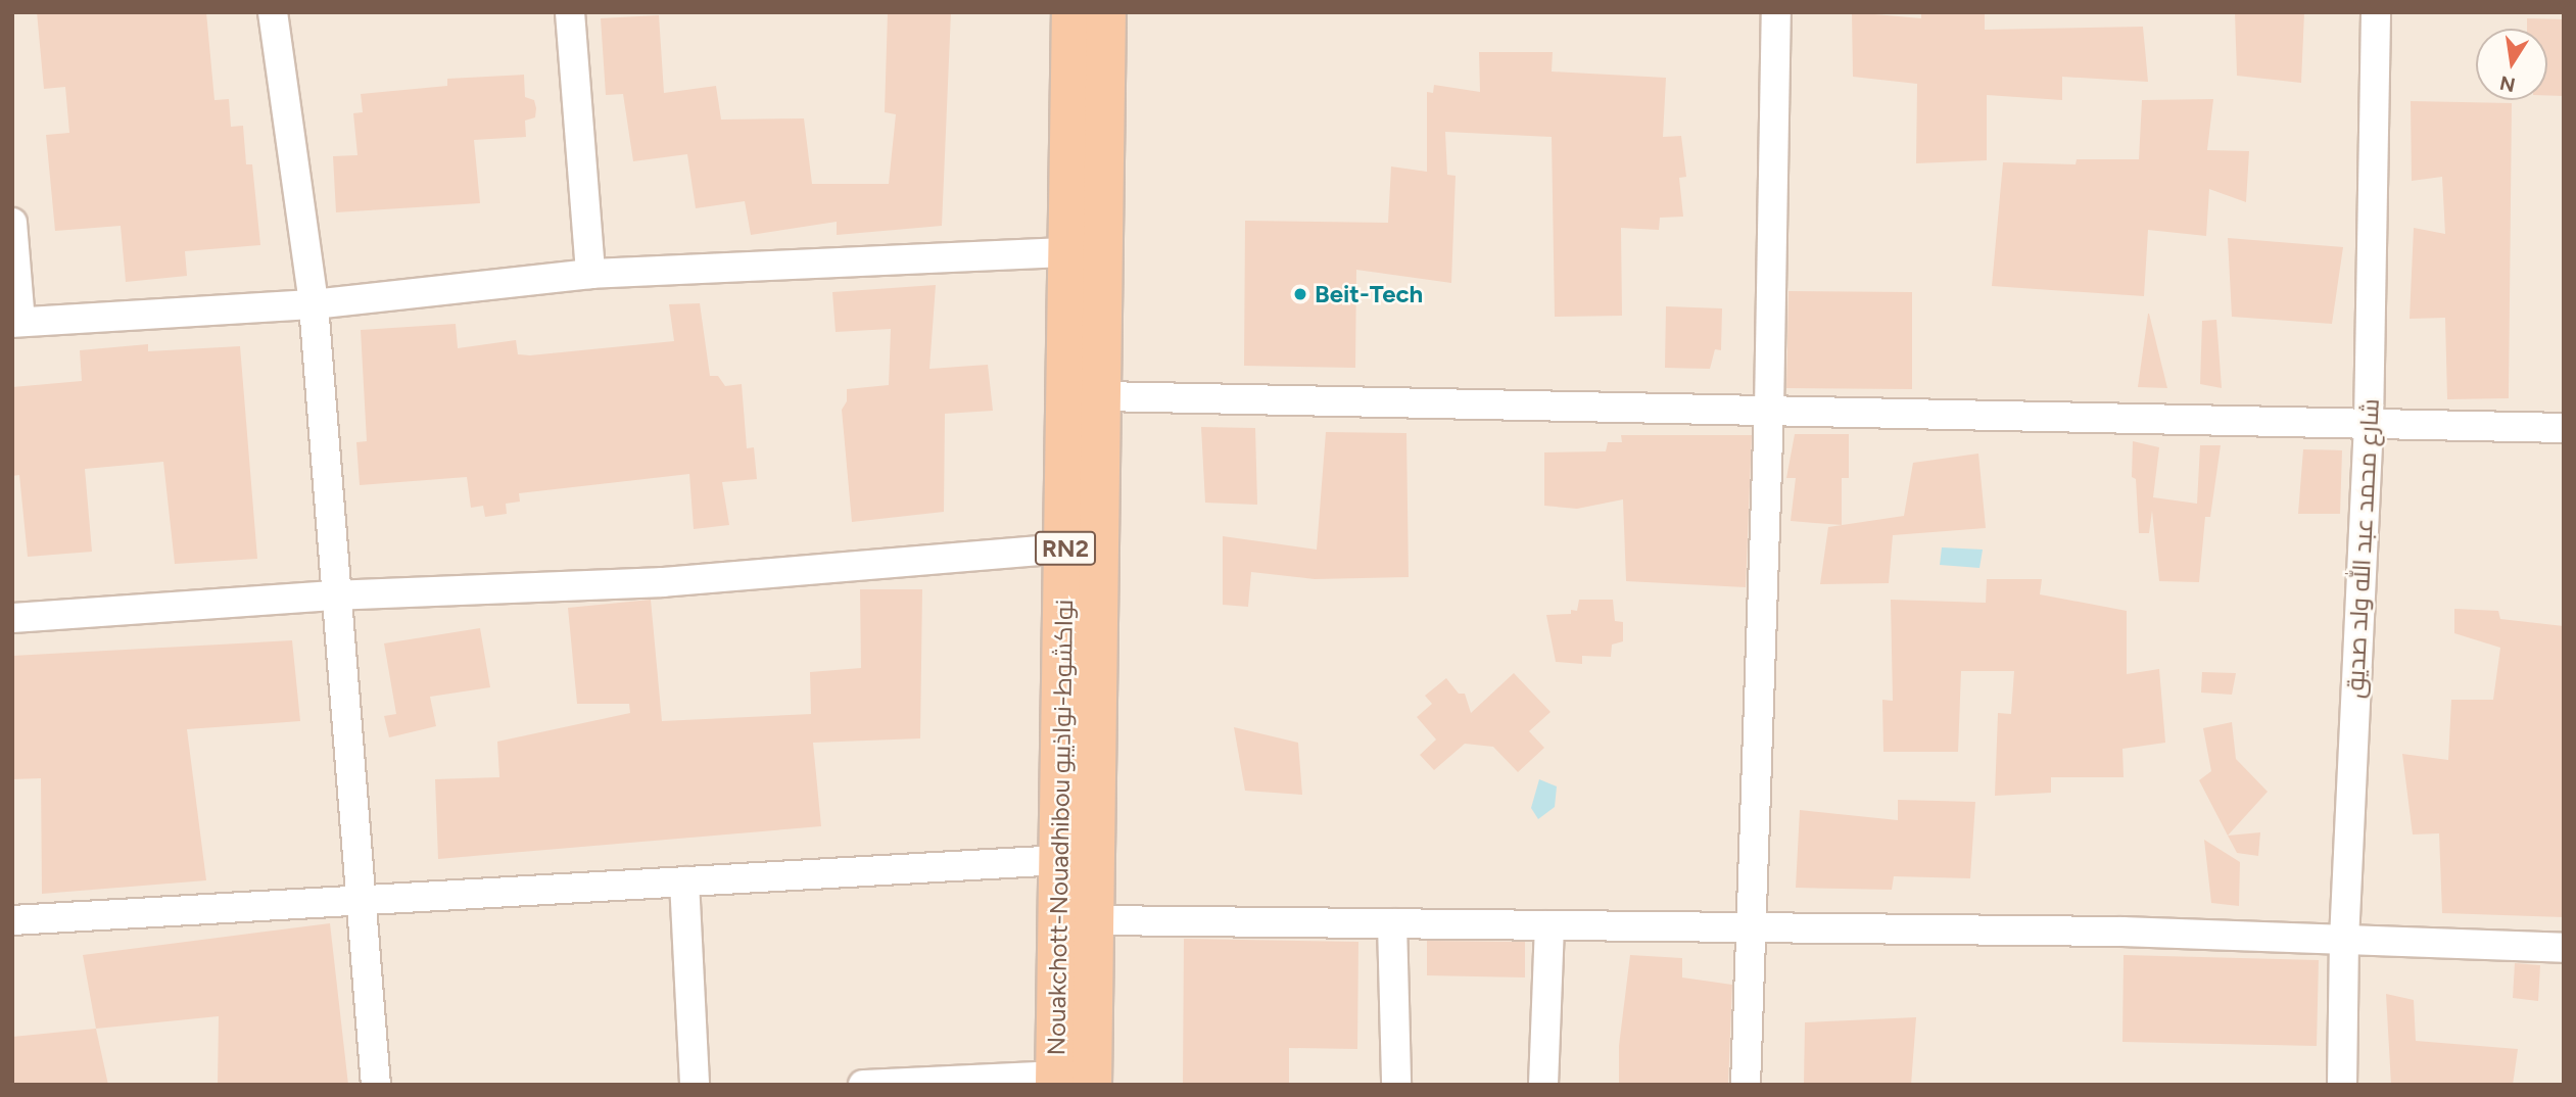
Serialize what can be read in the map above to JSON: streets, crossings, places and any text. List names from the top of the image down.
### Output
{
  "streets": {
    "highway": ["RN2", "Nouakchott-Nouadhibou نواكشوط-نواذيبو"],
    "street": ["شارع محمد عبد الله ولد صديق"]
  },
  "places": ["Beit-Tech"],
  "north": "bottom"
}
